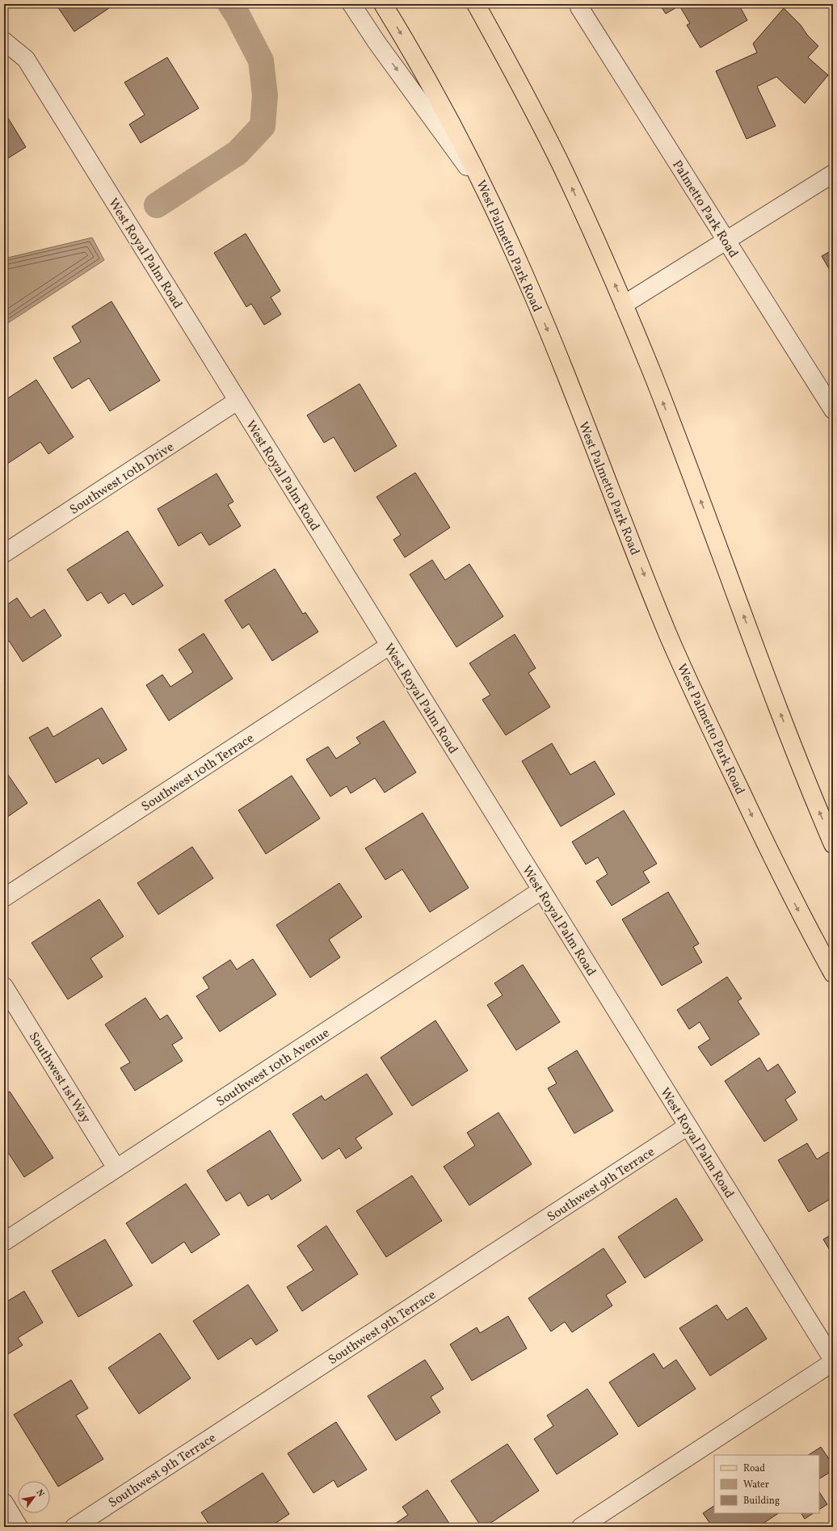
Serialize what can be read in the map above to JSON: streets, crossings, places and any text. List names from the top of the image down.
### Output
{
  "streets": {
    "main road": ["West Palmetto Park Road"],
    "street": [
      "Palmetto Park Road",
      "West Royal Palm Road",
      "Southwest 10th Drive",
      "Southwest 10th Terrace",
      "Southwest 10th Avenue",
      "Southwest 1st Way",
      "Southwest 9th Terrace"
    ]
  },
  "crossings": [
    ["West Royal Palm Road", "Southwest 10th Drive"],
    ["West Royal Palm Road", "Southwest 10th Terrace"],
    ["West Royal Palm Road", "Southwest 10th Avenue"],
    ["West Royal Palm Road", "Southwest 9th Terrace"],
    ["Southwest 10th Avenue", "Southwest 1st Way"]
  ],
  "legend": ["Road", "Water", "Building"],
  "north": "top right"
}
